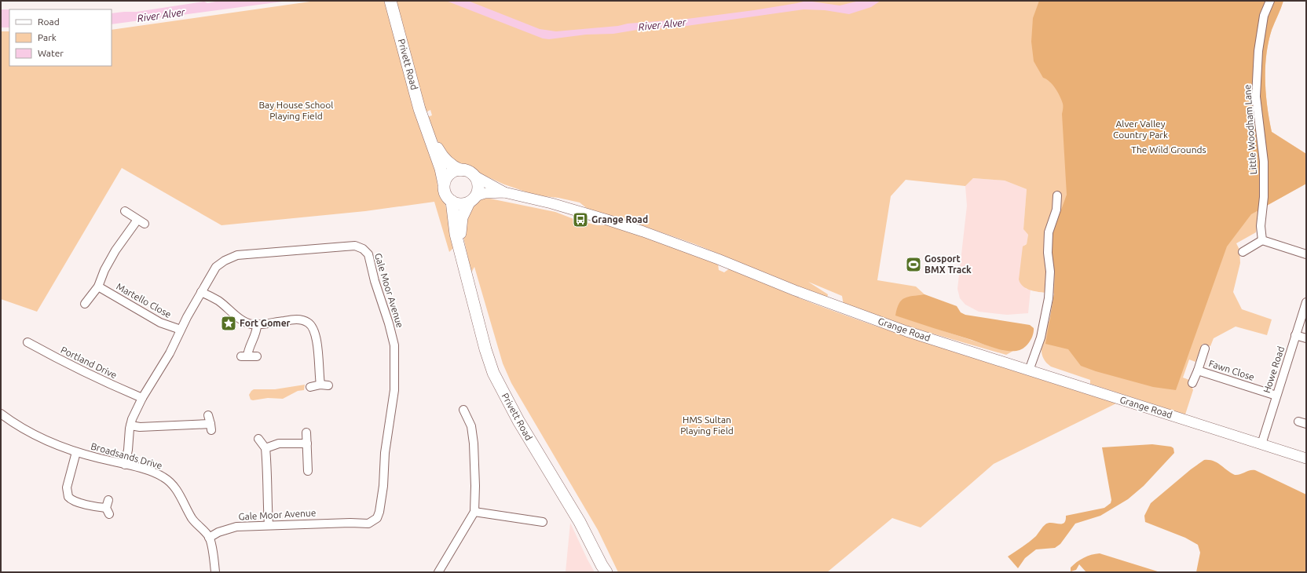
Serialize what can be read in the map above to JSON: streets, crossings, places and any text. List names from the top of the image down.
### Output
{
  "streets": {
    "main road": ["Privett Road"],
    "street": [
      "Little Woodham Lane",
      "Gale Moor Avenue",
      "Martello Close",
      "Grange Road",
      "Portland Drive",
      "Howe Road",
      "Fawn Close",
      "Broadsands Drive"
    ]
  },
  "crossings": [
    ["Privett Road", "Grange Road"],
    ["Gale Moor Avenue", "Martello Close"],
    ["Gale Moor Avenue", "Portland Drive"],
    ["Gale Moor Avenue", "Broadsands Drive"],
    ["Grange Road", "Howe Road"],
    ["Howe Road", "Fawn Close"]
  ],
  "water": ["River Alver"],
  "parks": [
    "Bay House School Playing Field",
    "Alver Valley Country Park",
    "The Wild Grounds",
    "HMS Sultan Playing Field"
  ],
  "places": {
    "bus stop": ["Grange Road"],
    "sports": ["Gosport BMX Track"],
    "place": ["Fort Gomer"]
  },
  "legend": ["Road", "Park", "Water"]
}
